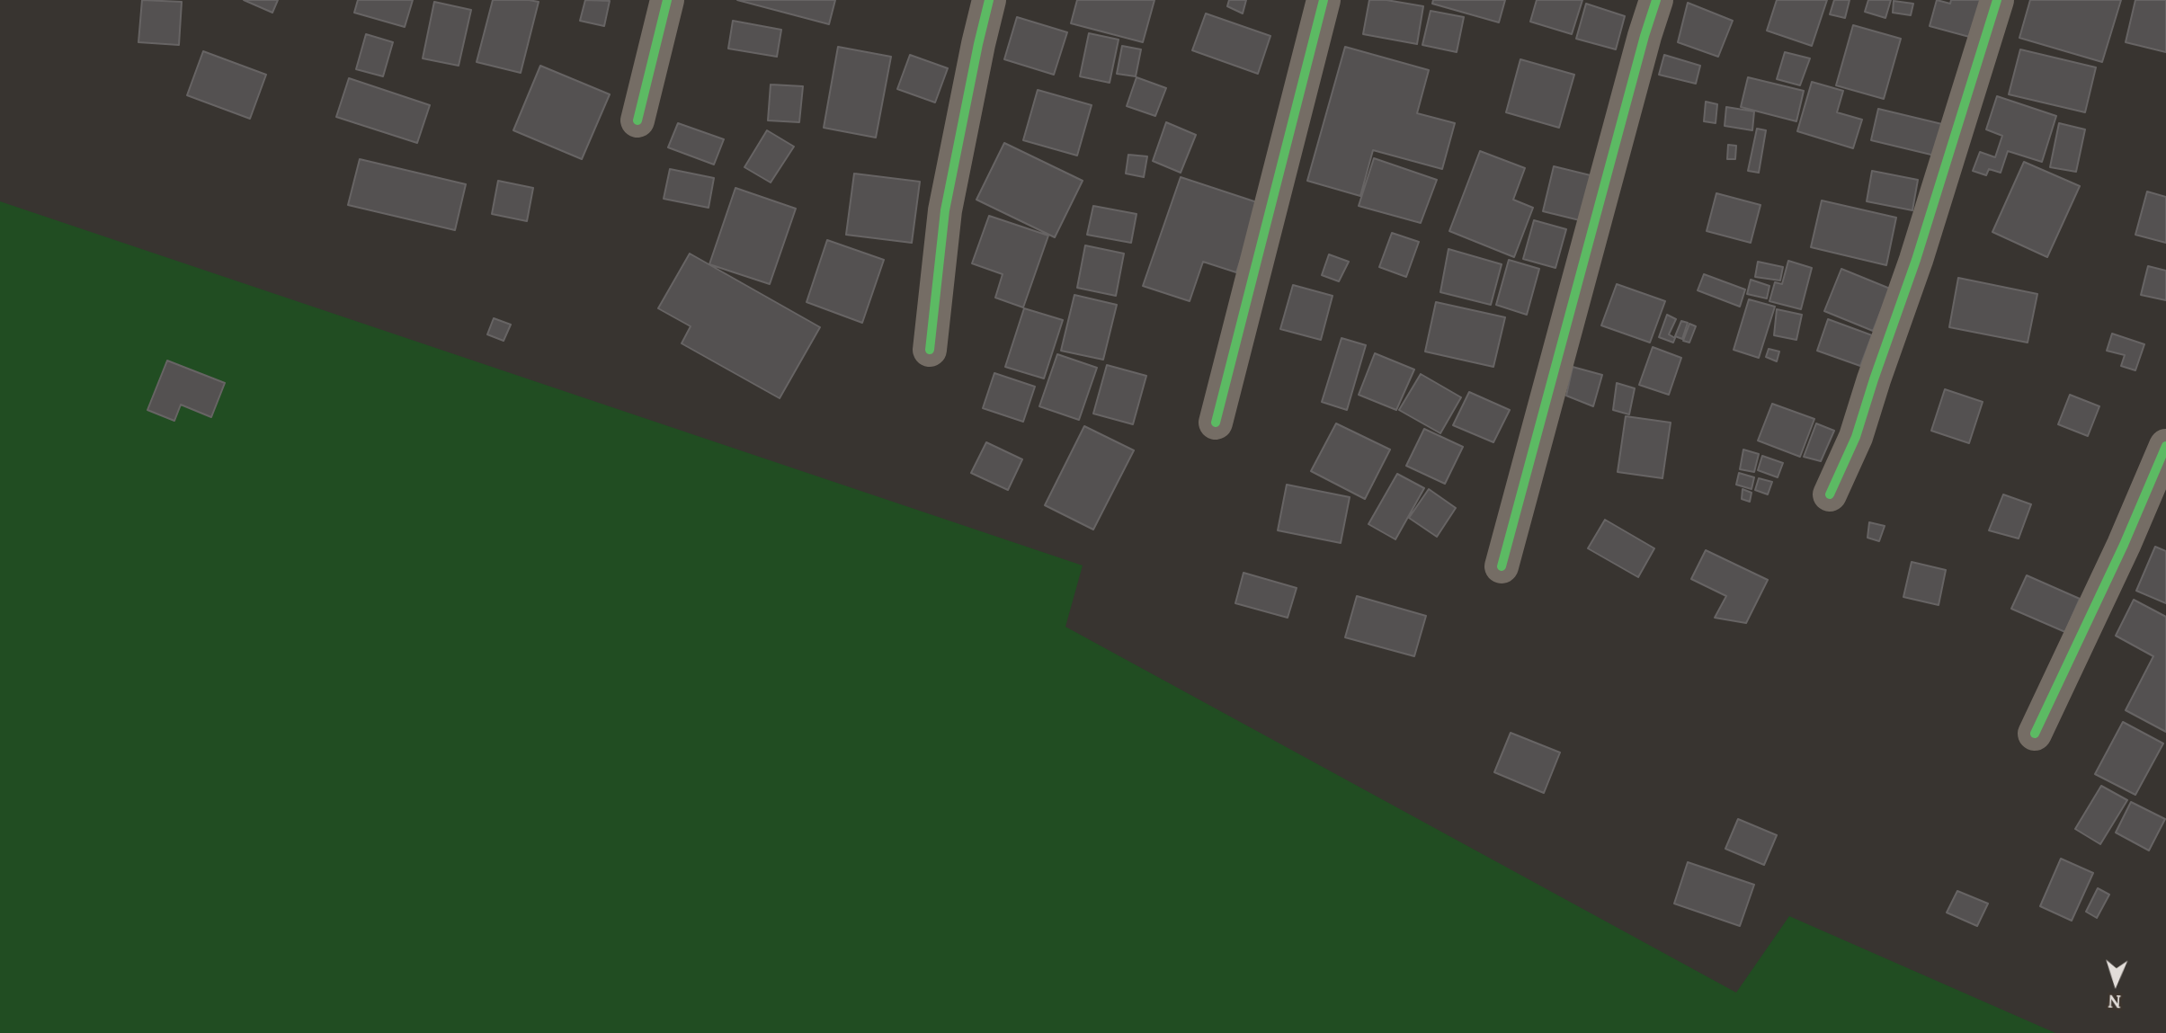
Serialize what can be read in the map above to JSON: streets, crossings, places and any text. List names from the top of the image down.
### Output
{
  "north": "bottom"
}
